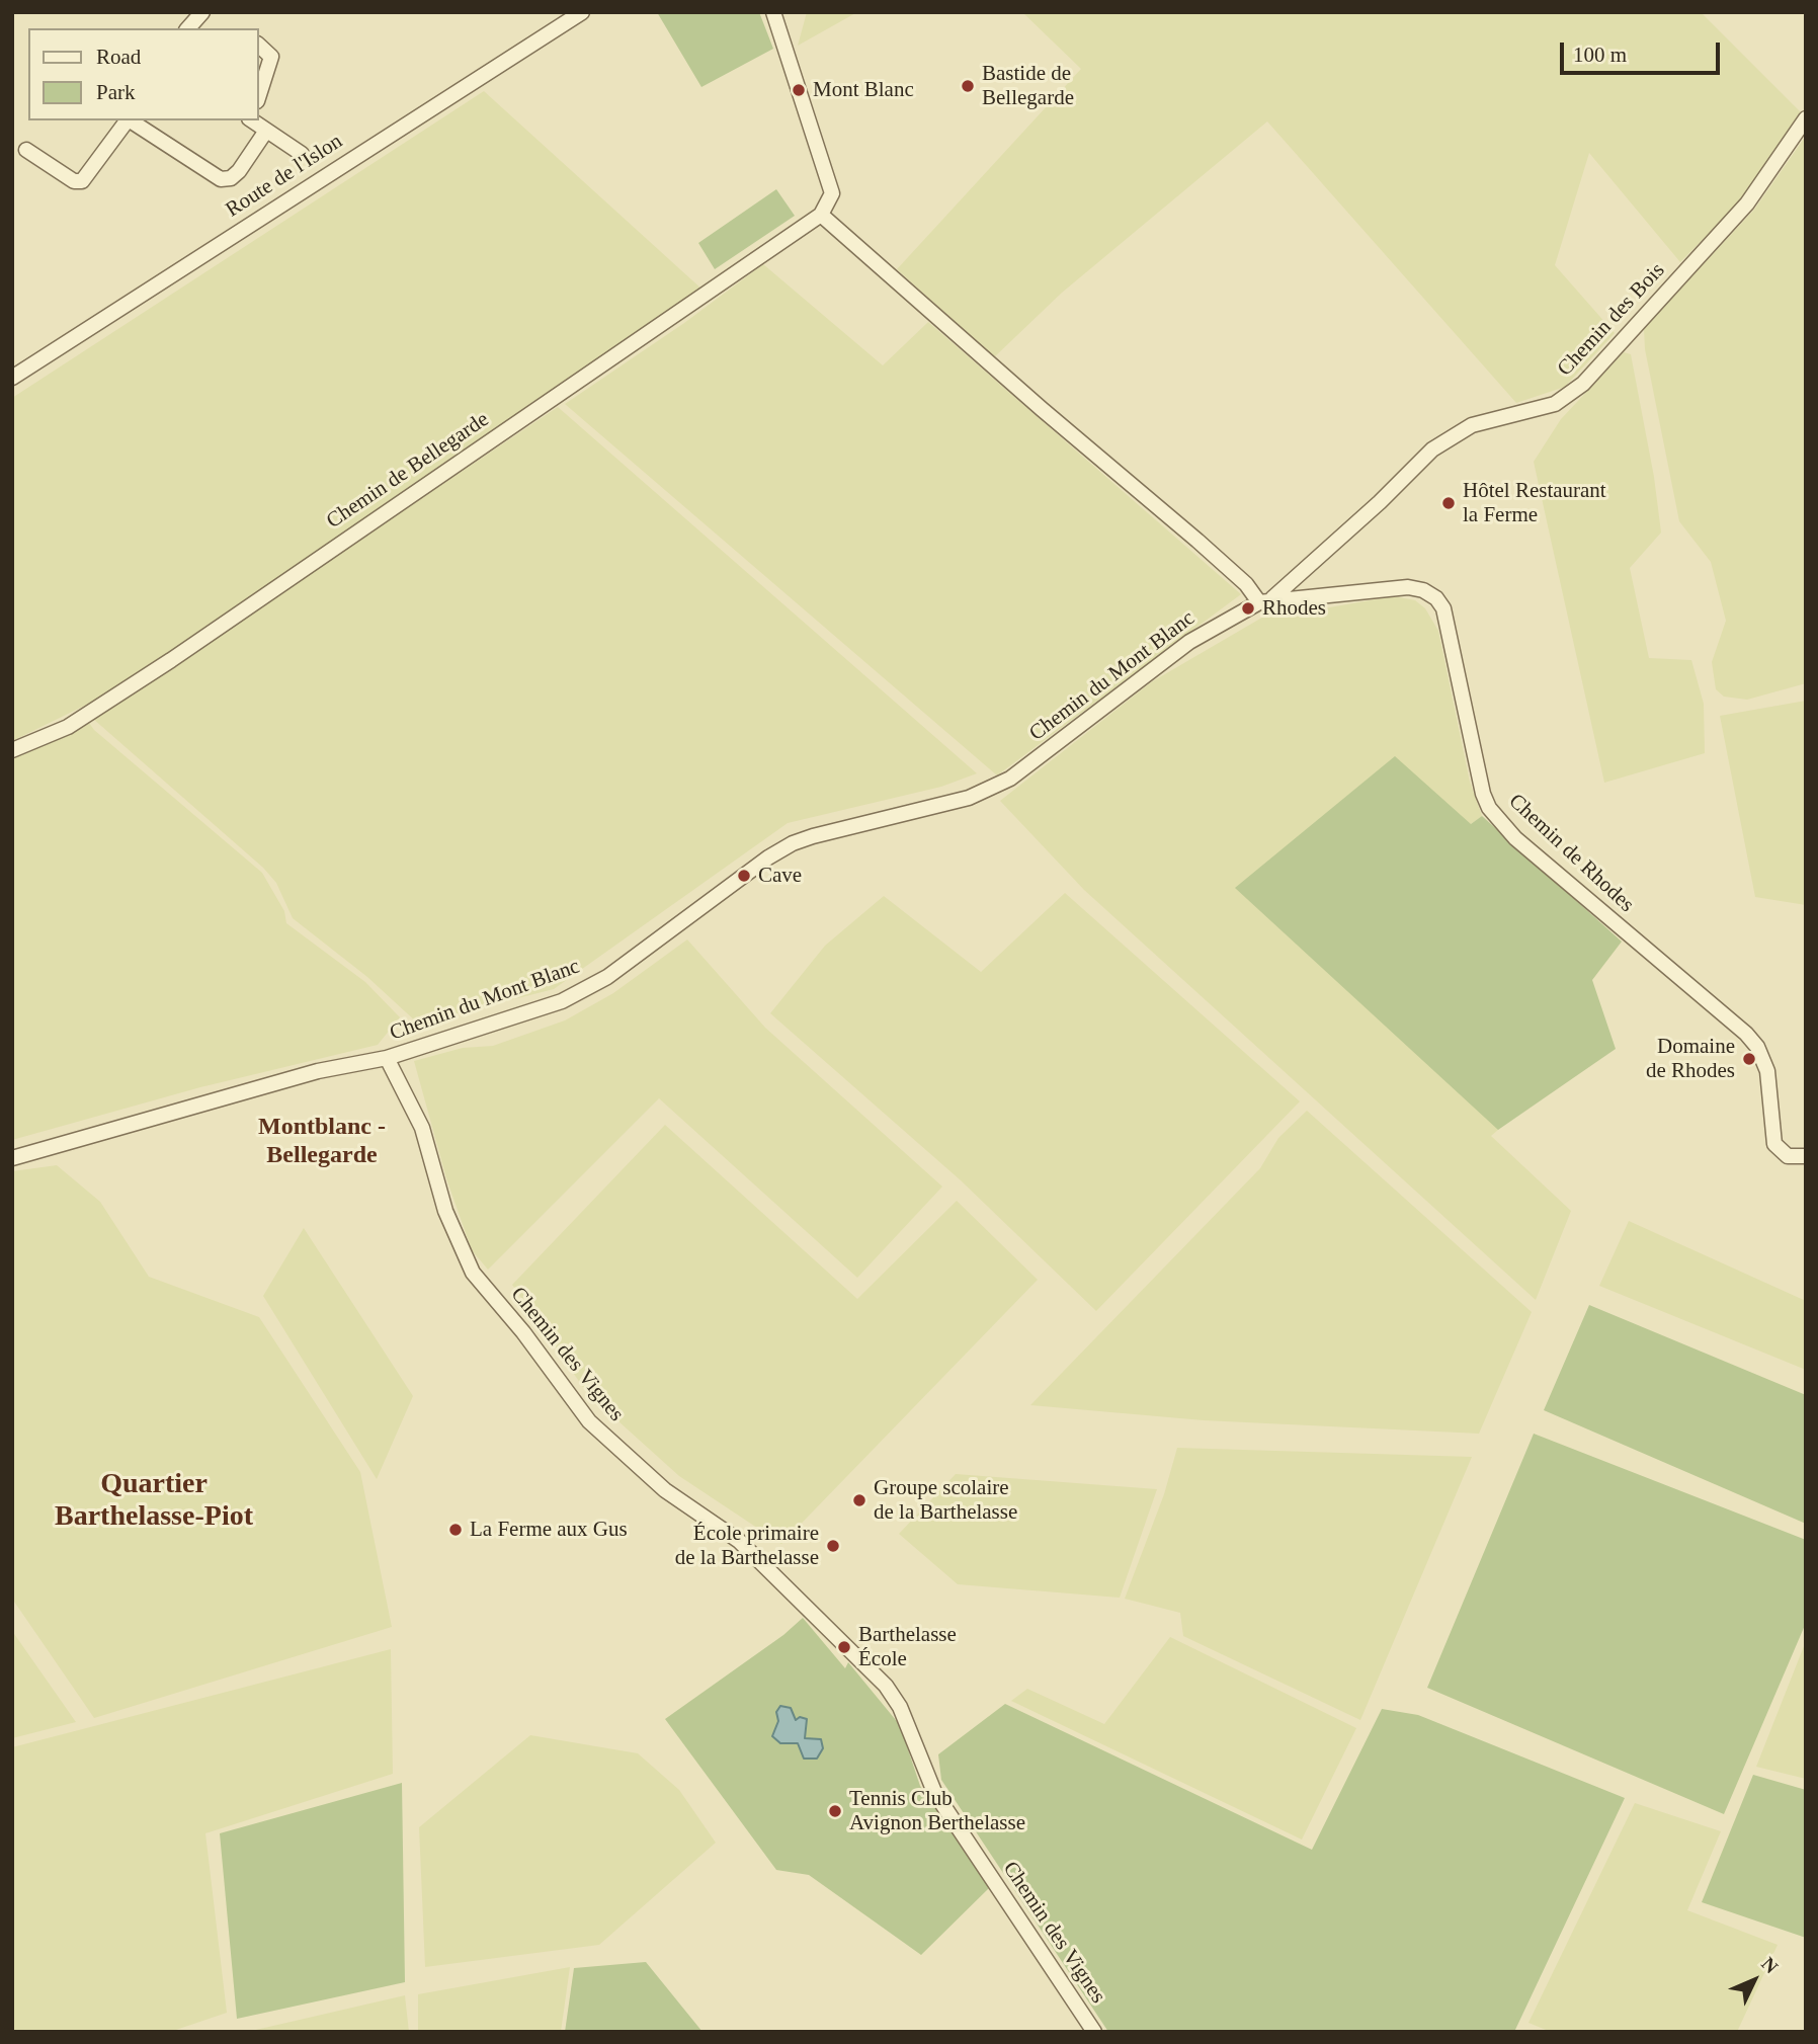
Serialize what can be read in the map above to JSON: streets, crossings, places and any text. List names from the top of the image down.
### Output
{
  "streets": {
    "street": [
      "Route de l'Islon",
      "Chemin des Bois",
      "Chemin de Bellegarde",
      "Chemin du Mont Blanc",
      "Chemin de Rhodes",
      "Chemin des Vignes"
    ]
  },
  "crossings": [
    ["Chemin des Bois", "Chemin du Mont Blanc"],
    ["Chemin des Bois", "Chemin de Rhodes"],
    ["Chemin du Mont Blanc", "Chemin de Rhodes"],
    ["Chemin du Mont Blanc", "Chemin des Vignes"]
  ],
  "districts": ["Montblanc - Bellegarde", "Quartier Barthelasse-Piot"],
  "places": [
    "Bastide de Bellegarde",
    "Mont Blanc",
    "Hôtel Restaurant la Ferme",
    "Rhodes",
    "Cave",
    "Domaine de Rhodes",
    "Groupe scolaire de la Barthelasse",
    "La Ferme aux Gus",
    "École primaire de la Barthelasse",
    "Barthelasse École",
    "Tennis Club Avignon Berthelasse"
  ],
  "legend": ["Road", "Park"],
  "scale_bar": "100 m",
  "north": "top right"
}
